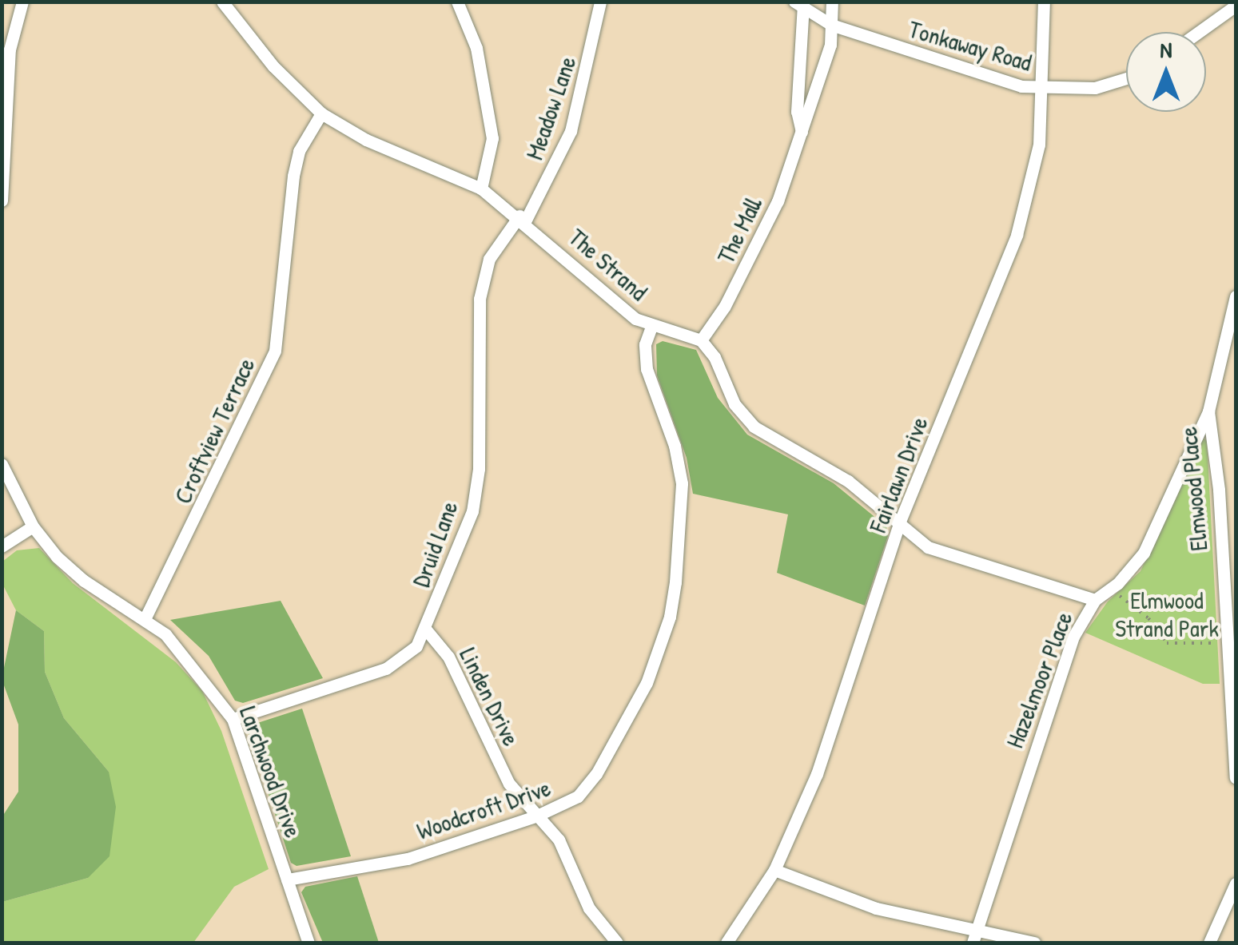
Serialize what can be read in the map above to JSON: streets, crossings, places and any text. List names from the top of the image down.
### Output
{
  "streets": {
    "street": [
      "Tonkaway Road",
      "Meadow Lane",
      "The Mall",
      "The Strand",
      "Croftview Terrace",
      "Fairlawn Drive",
      "Elmwood Place",
      "Druid Lane",
      "Hazelmoor Place",
      "Linden Drive",
      "Larchwood Drive",
      "Woodcroft Drive"
    ]
  },
  "crossings": [
    ["Tonkaway Road", "The Mall"],
    ["Tonkaway Road", "Fairlawn Drive"],
    ["Meadow Lane", "The Strand"],
    ["Meadow Lane", "Druid Lane"],
    ["The Mall", "The Strand"],
    ["The Strand", "Croftview Terrace"],
    ["The Strand", "Druid Lane"],
    ["The Strand", "Woodcroft Drive"],
    ["Croftview Terrace", "Larchwood Drive"],
    ["Elmwood Place", "Hazelmoor Place"],
    ["Druid Lane", "Linden Drive"],
    ["Druid Lane", "Larchwood Drive"],
    ["Linden Drive", "Woodcroft Drive"],
    ["Larchwood Drive", "Woodcroft Drive"]
  ],
  "parks": ["Elmwood Strand Park"],
  "north": "top"
}
